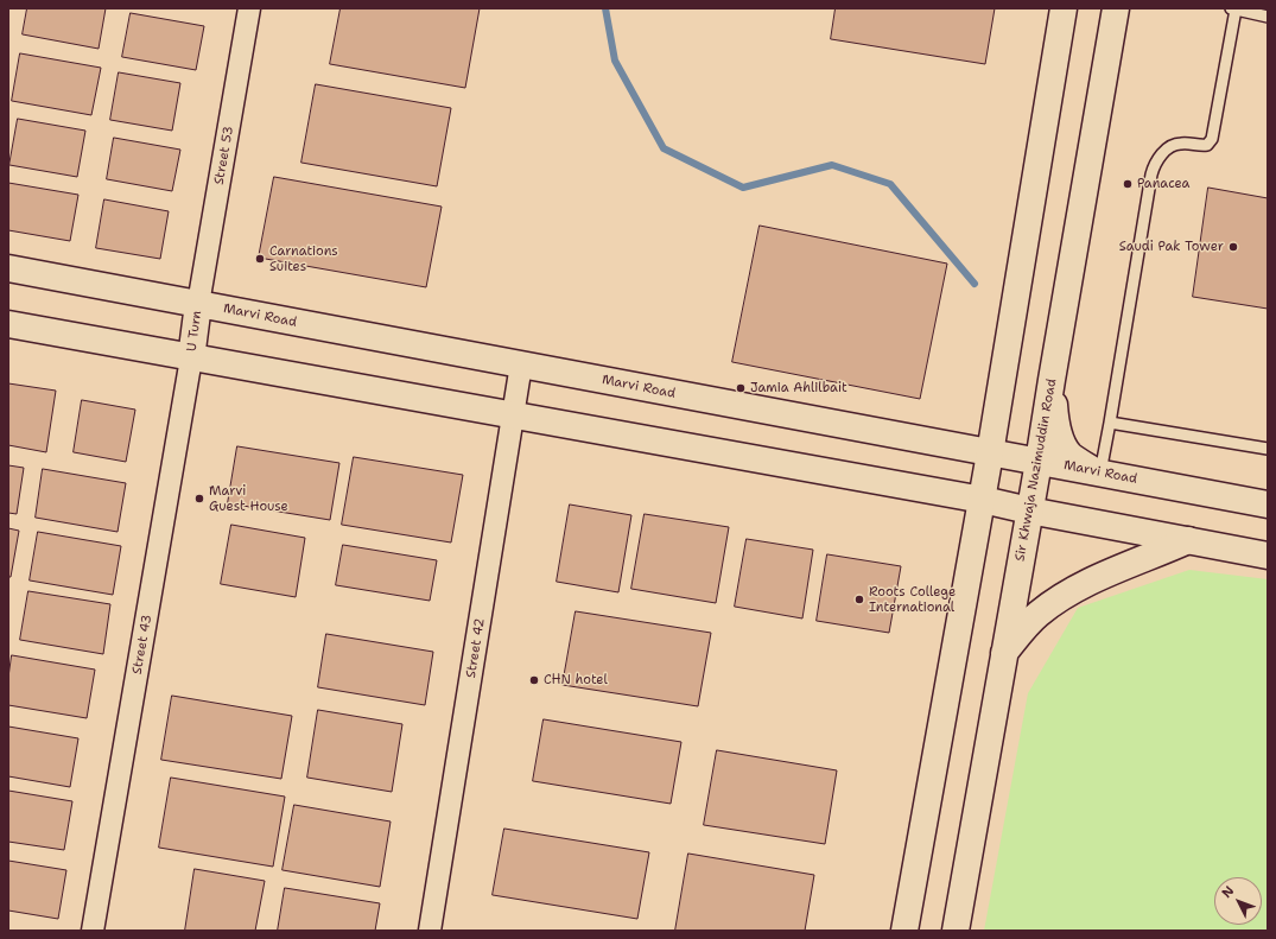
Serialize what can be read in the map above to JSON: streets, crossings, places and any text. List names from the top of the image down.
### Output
{
  "streets": {
    "street": [
      "Street 53",
      "Marvi Road",
      "U Turn",
      "Sir Khwaja Nazimuddin Road",
      "Street 43",
      "Street 42"
    ]
  },
  "crossings": [
    ["Street 53", "Marvi Road"],
    ["Street 53", "U Turn"],
    ["Marvi Road", "U Turn"],
    ["Marvi Road", "Sir Khwaja Nazimuddin Road"],
    ["Marvi Road", "Street 42"],
    ["U Turn", "Street 43"]
  ],
  "places": [
    "Panacea",
    "Saudi Pak Tower",
    "Carnations Suites",
    "Jamia Ahlilbait",
    "Marvi Guest House",
    "Roots College International",
    "CHN hotel"
  ],
  "north": "top left"
}
